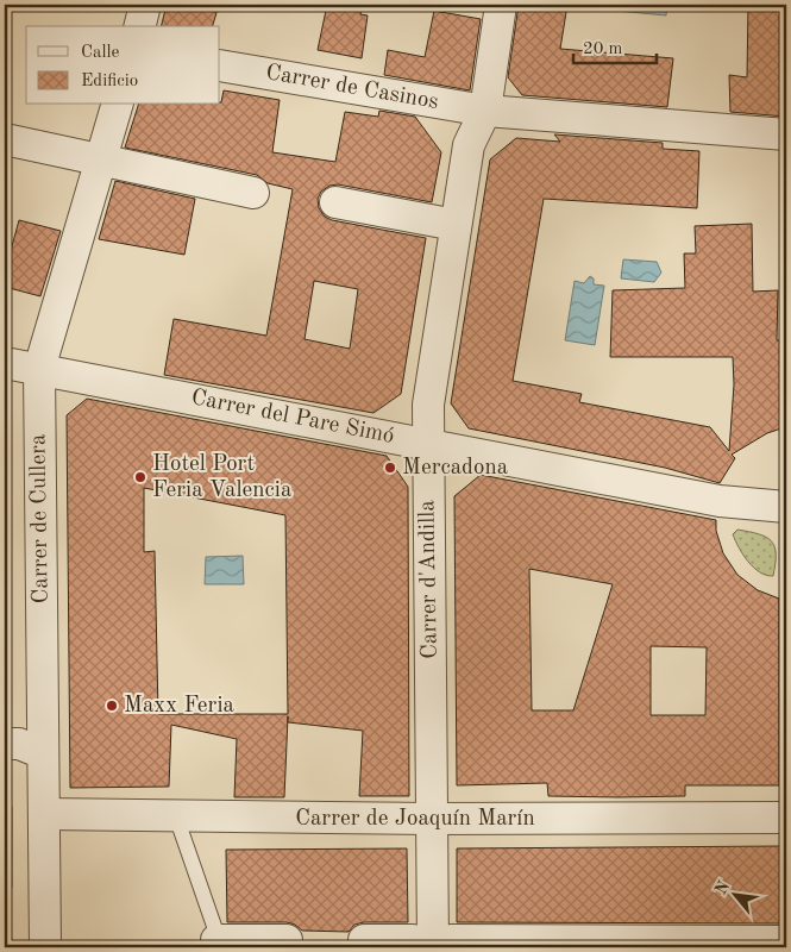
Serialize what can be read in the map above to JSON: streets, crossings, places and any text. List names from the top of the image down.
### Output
{
  "streets": {
    "street": [
      "Carrer de Casinos",
      "Carrer del Pare Simó",
      "Carrer de Cullera",
      "Carrer d'Andilla",
      "Carrer de Joaquín Marín"
    ]
  },
  "crossings": [
    ["Carrer de Casinos", "Carrer d'Andilla"],
    ["Carrer del Pare Simó", "Carrer de Cullera"],
    ["Carrer del Pare Simó", "Carrer d'Andilla"],
    ["Carrer de Cullera", "Carrer de Joaquín Marín"],
    ["Carrer d'Andilla", "Carrer de Joaquín Marín"]
  ],
  "places": ["Mercadona", "Hotel Port Feria Valencia", "Maxx Feria"],
  "legend": ["Calle", "Edificio"],
  "scale_bar": "20 m",
  "north": "top left"
}
